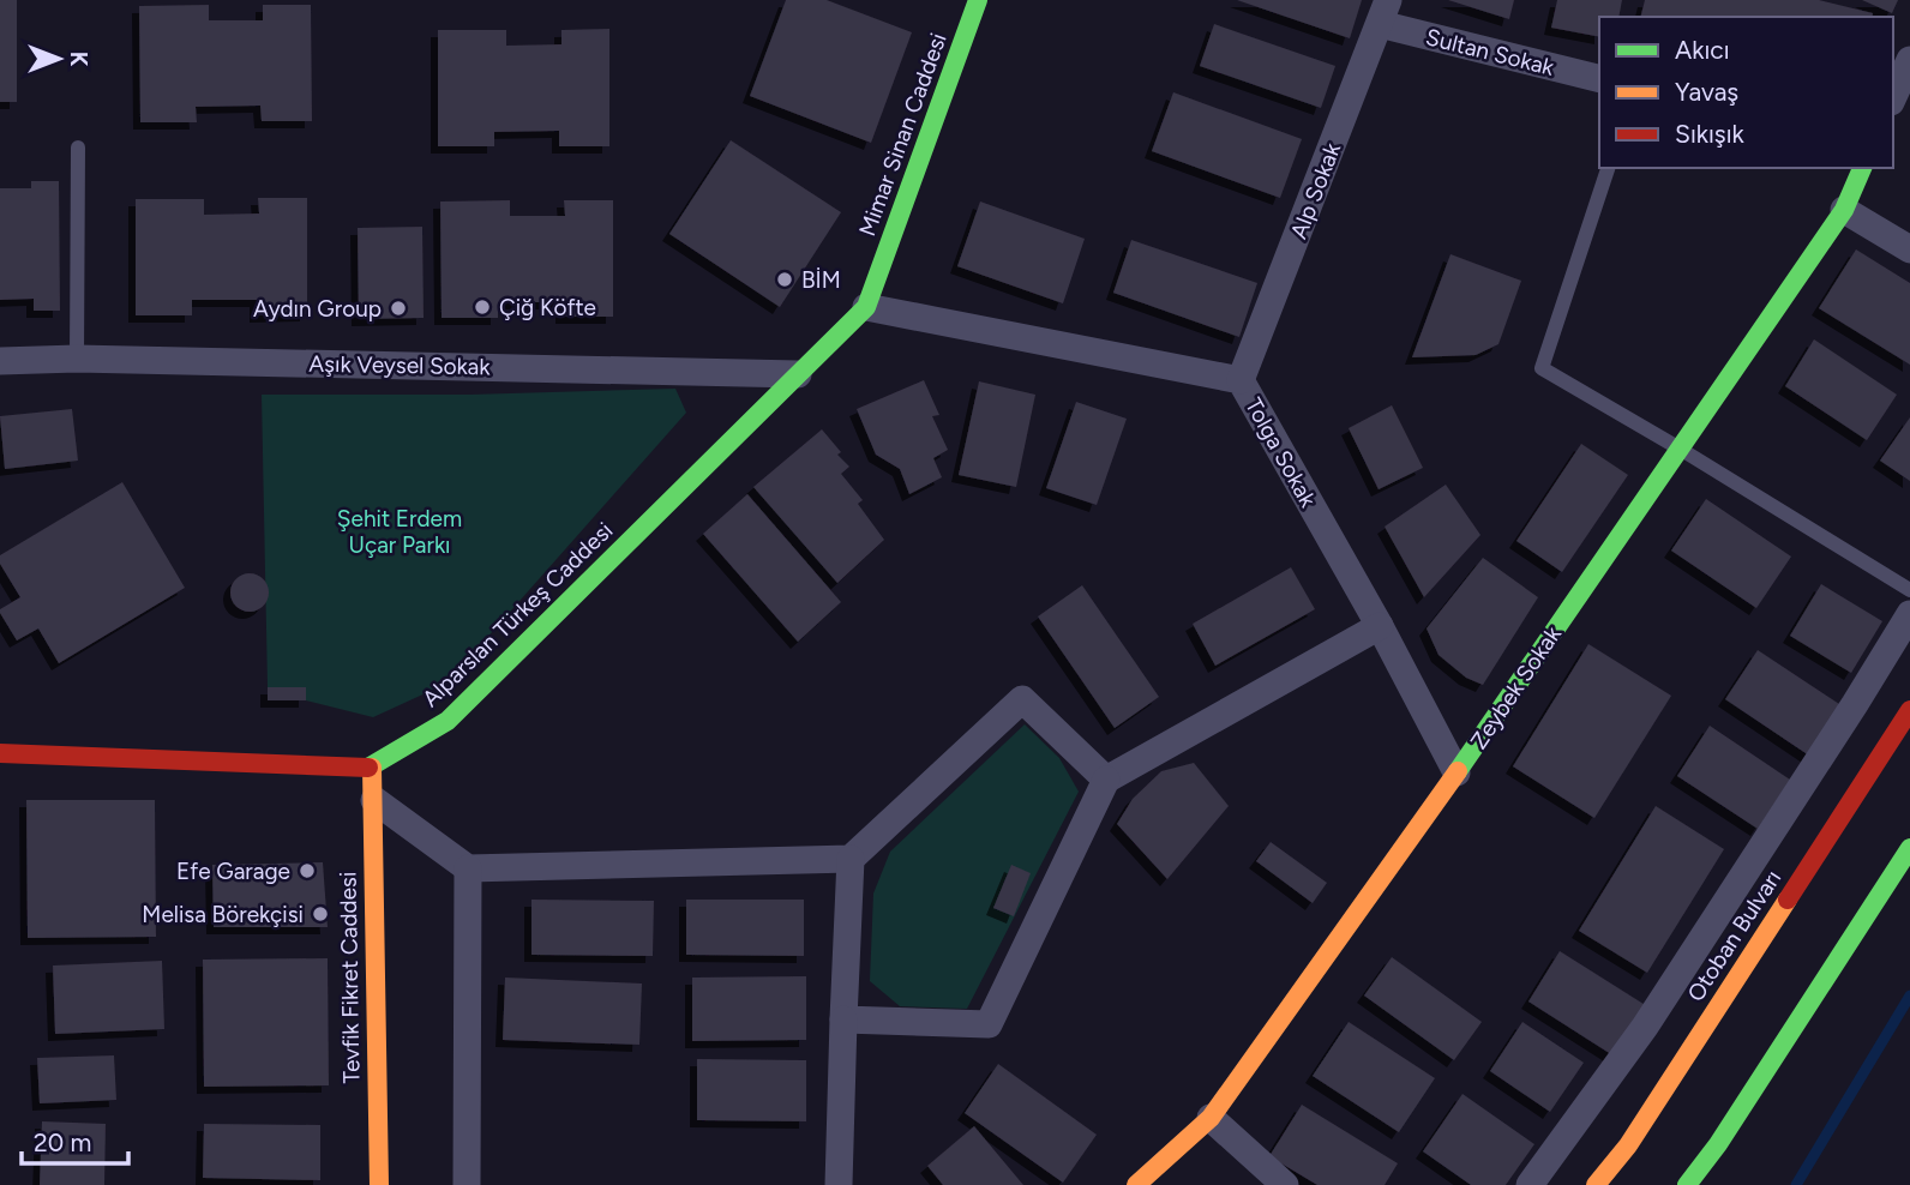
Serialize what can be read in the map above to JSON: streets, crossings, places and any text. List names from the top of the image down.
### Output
{
  "streets": {
    "main road": [
      "Mimar Sinan Caddesi",
      "Alparslan Türkeş Caddesi",
      "Zeybek Sokak",
      "Otoban Bulvarı",
      "Tevfik Fikret Caddesi"
    ],
    "street": [
      "Sultan Sokak",
      "Alp Sokak",
      "Aşık Veysel Sokak",
      "Tolga Sokak"
    ]
  },
  "crossings": [
    ["Sultan Sokak", "Alp Sokak"],
    ["Mimar Sinan Caddesi", "Aşık Veysel Sokak"],
    ["Mimar Sinan Caddesi", "Tolga Sokak"],
    ["Mimar Sinan Caddesi", "Alparslan Türkeş Caddesi"],
    ["Alp Sokak", "Tolga Sokak"],
    ["Tolga Sokak", "Zeybek Sokak"],
    ["Alparslan Türkeş Caddesi", "Tevfik Fikret Caddesi"]
  ],
  "parks": ["Şehit Erdem Uçar Parkı"],
  "places": [
    "BİM",
    "Çiğ Köfte",
    "Aydın Group",
    "Efe Garage",
    "Melisa Börekçisi"
  ],
  "legend": ["Akıcı", "Yavaş", "Sıkışık"],
  "scale_bar": "20 m",
  "north": "right"
}
